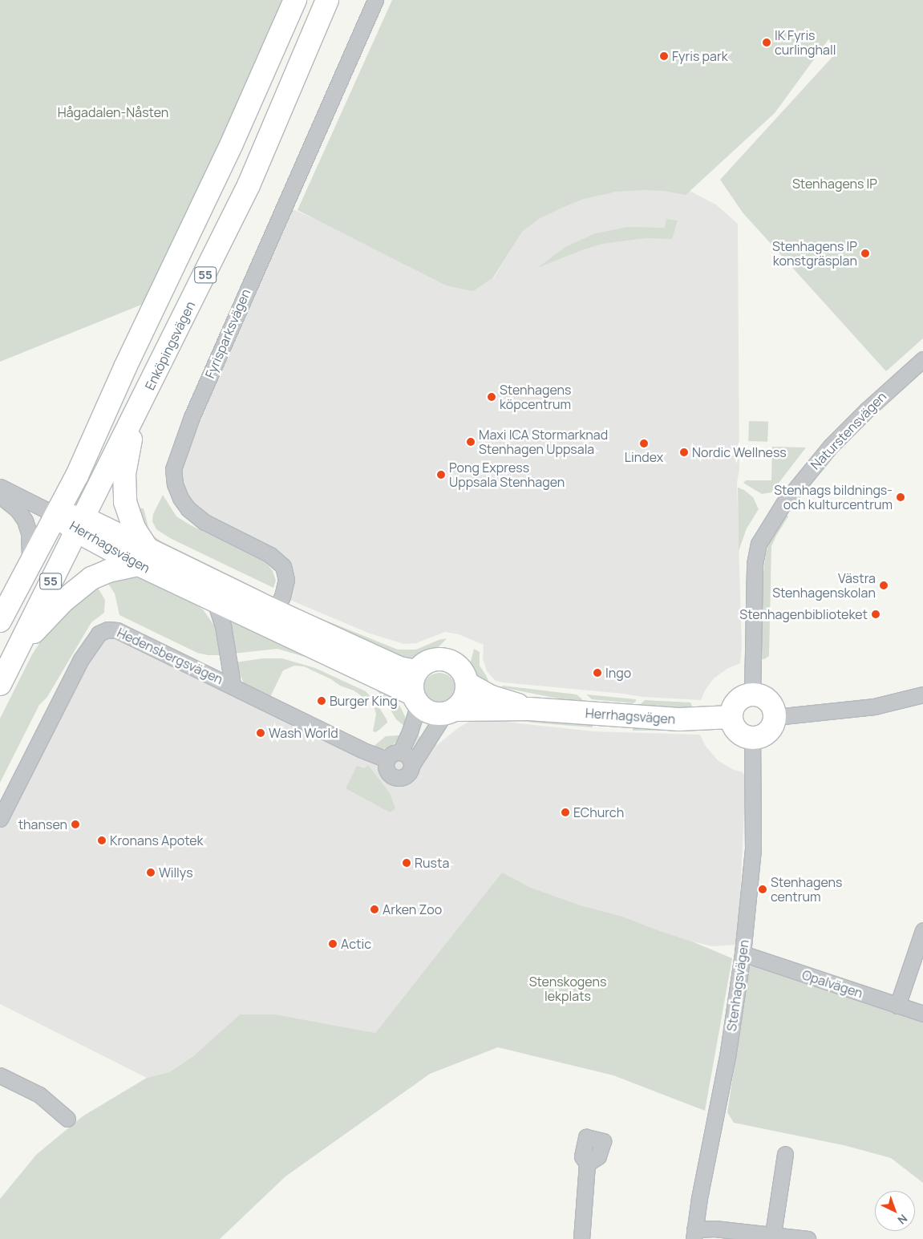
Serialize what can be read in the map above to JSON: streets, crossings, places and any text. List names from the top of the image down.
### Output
{
  "streets": {
    "main road": ["55", "Enköpingsvägen", "Herrhagsvägen"],
    "street": [
      "Fyrisparksvägen",
      "Naturstensvägen",
      "Hedensbergsvägen",
      "Opalvägen",
      "Stenhagsvägen"
    ]
  },
  "crossings": [
    ["55", "Herrhagsvägen"],
    ["Fyrisparksvägen", "Herrhagsvägen"],
    ["Enköpingsvägen", "Herrhagsvägen"],
    ["Naturstensvägen", "Herrhagsvägen"],
    ["Naturstensvägen", "Stenhagsvägen"],
    ["Herrhagsvägen", "Stenhagsvägen"],
    ["Opalvägen", "Stenhagsvägen"]
  ],
  "parks": ["Hågadalen-Nåsten", "Stenhagens IP", "Stenskogens lekplats"],
  "places": [
    "IK Fyris curlinghall",
    "Fyris park",
    "Stenhagens IP konstgräsplan",
    "Stenhagens köpcentrum",
    "Maxi ICA Stormarknad Stenhagen Uppsala",
    "Lindex",
    "Nordic Wellness",
    "Pong Express Uppsala Stenhagen",
    "Stenhags bildnings- och kulturcentrum",
    "Västra Stenhagenskolan",
    "Stenhagenbiblioteket",
    "Ingo",
    "Burger King",
    "Wash World",
    "EChurch",
    "thansen",
    "Kronans Apotek",
    "Rusta",
    "Willys",
    "Stenhagens centrum",
    "Arken Zoo",
    "Actic"
  ],
  "north": "bottom right"
}
